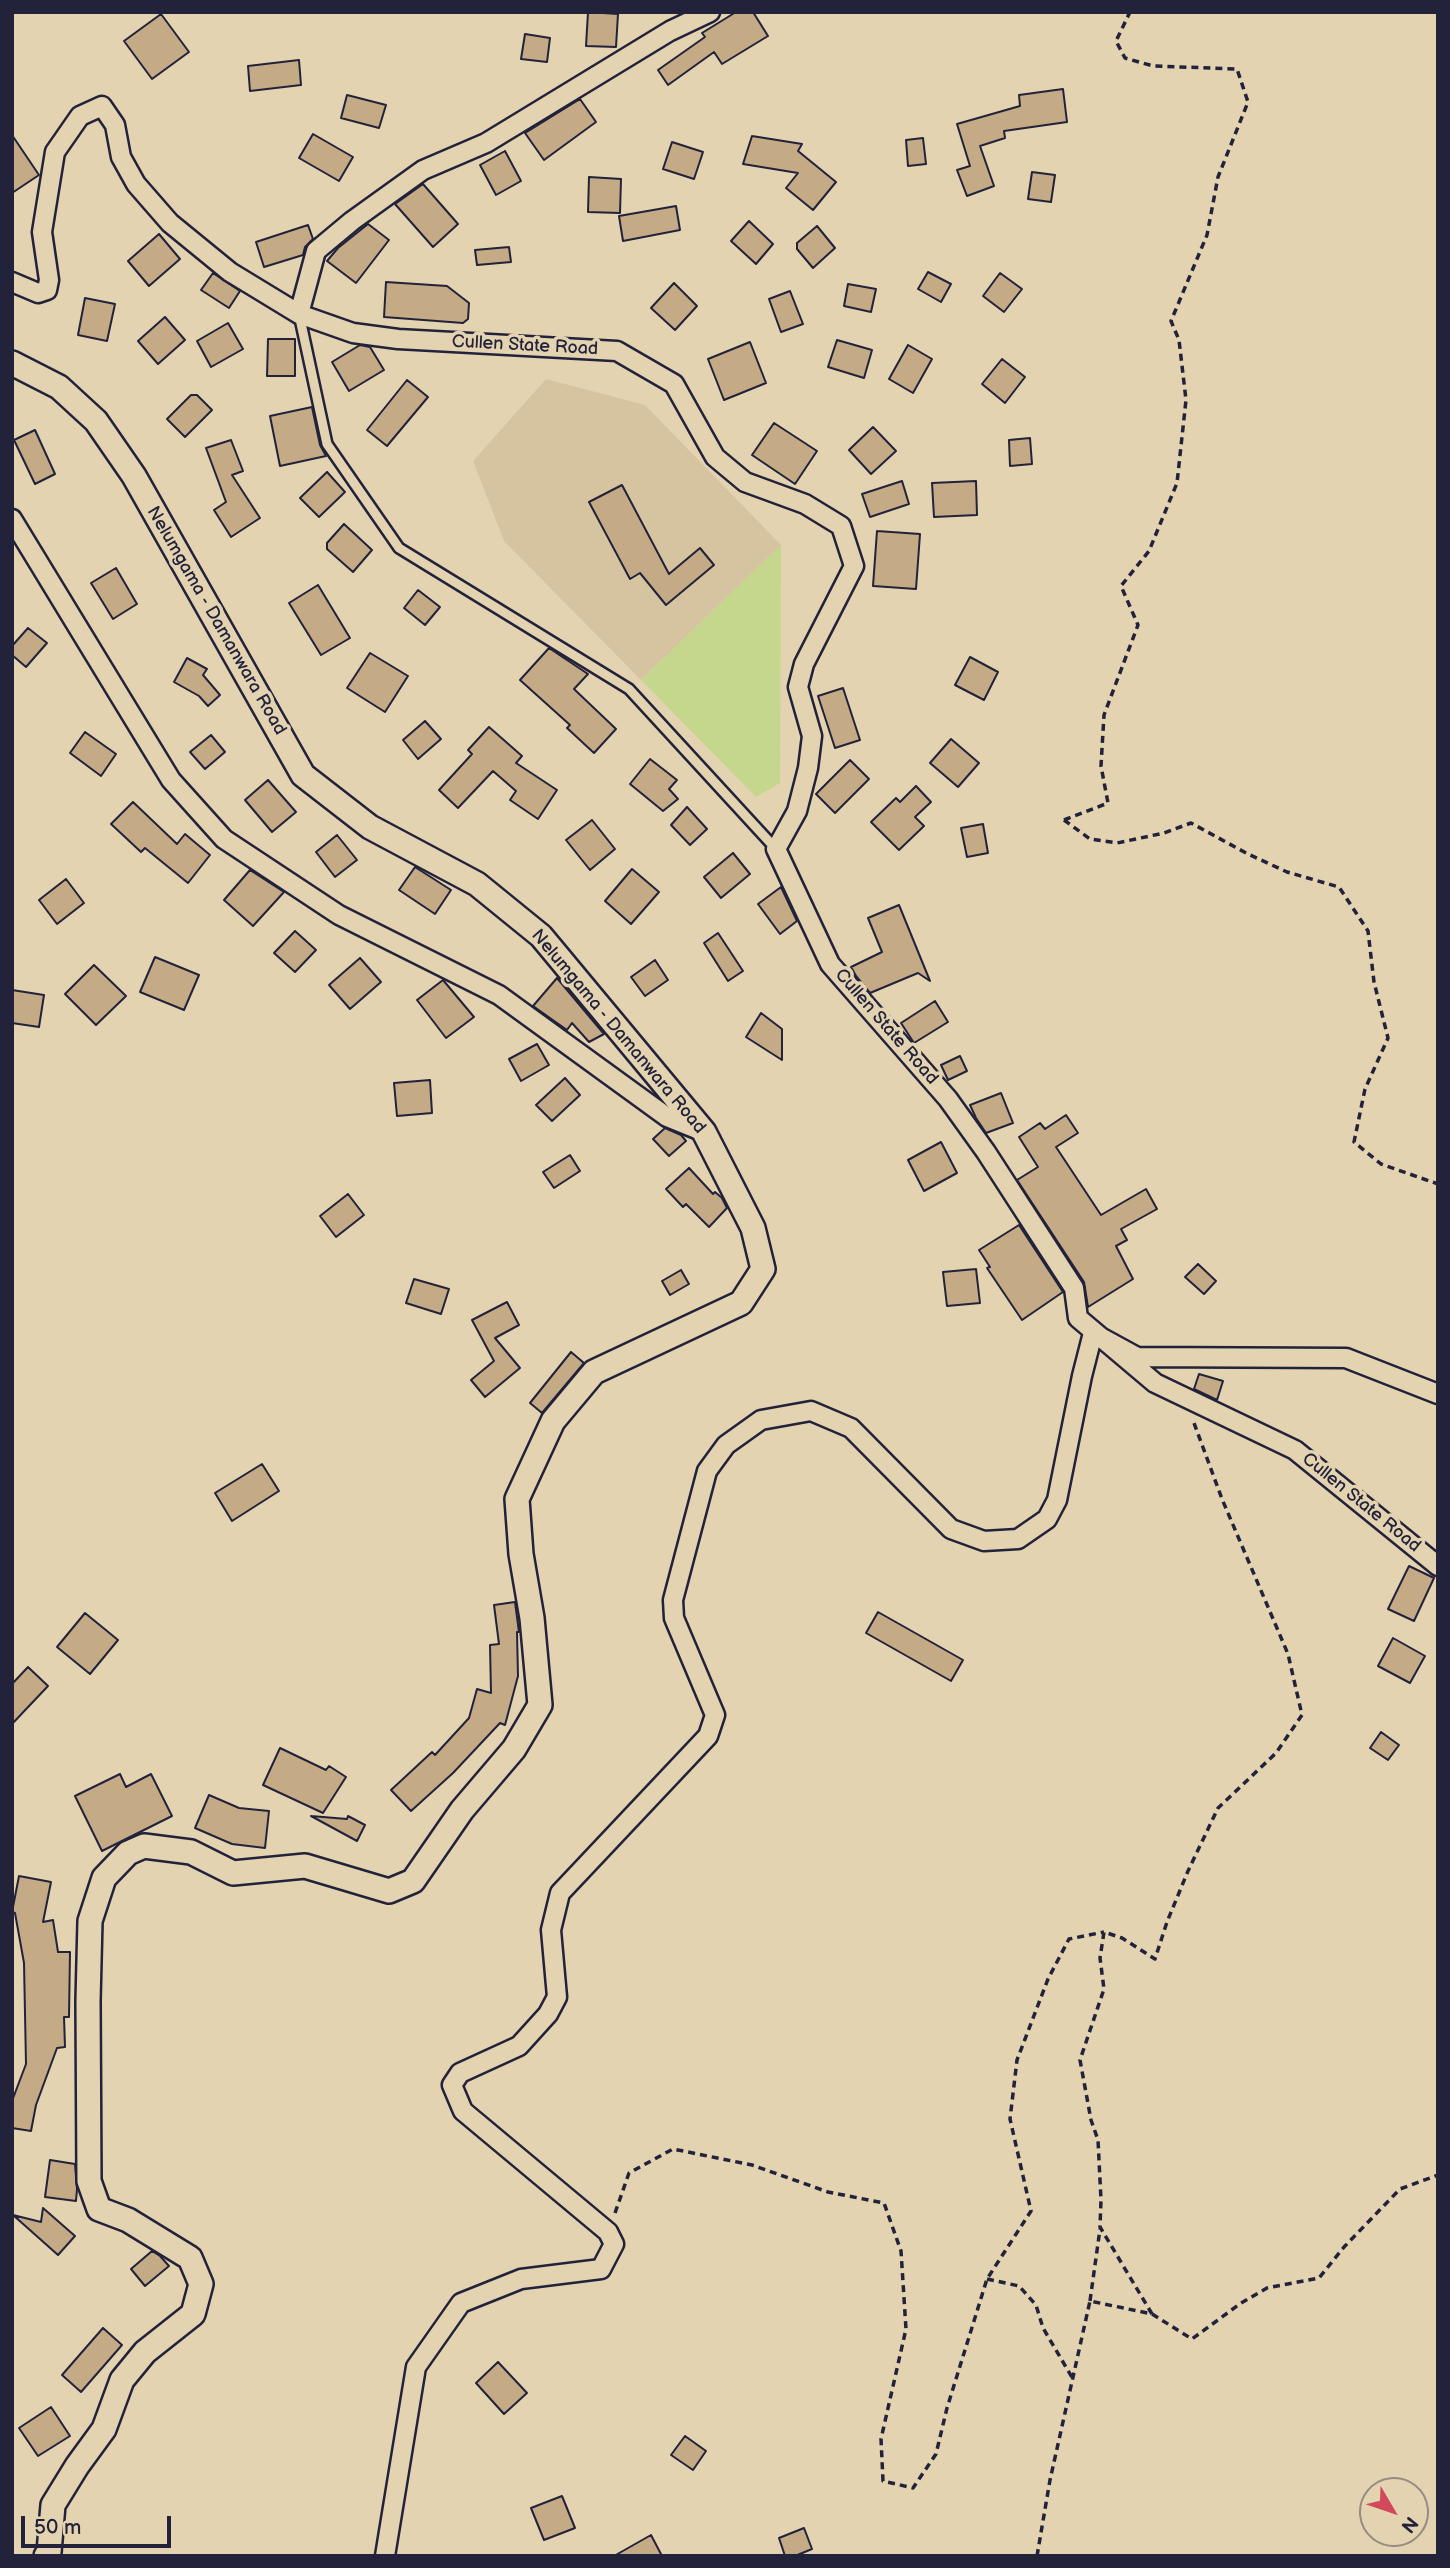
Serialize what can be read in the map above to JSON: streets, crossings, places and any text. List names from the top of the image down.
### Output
{
  "streets": {
    "street": ["Cullen State Road", "Nelumgama - Damanwara Road"]
  },
  "scale_bar": "50 m",
  "north": "bottom right"
}
